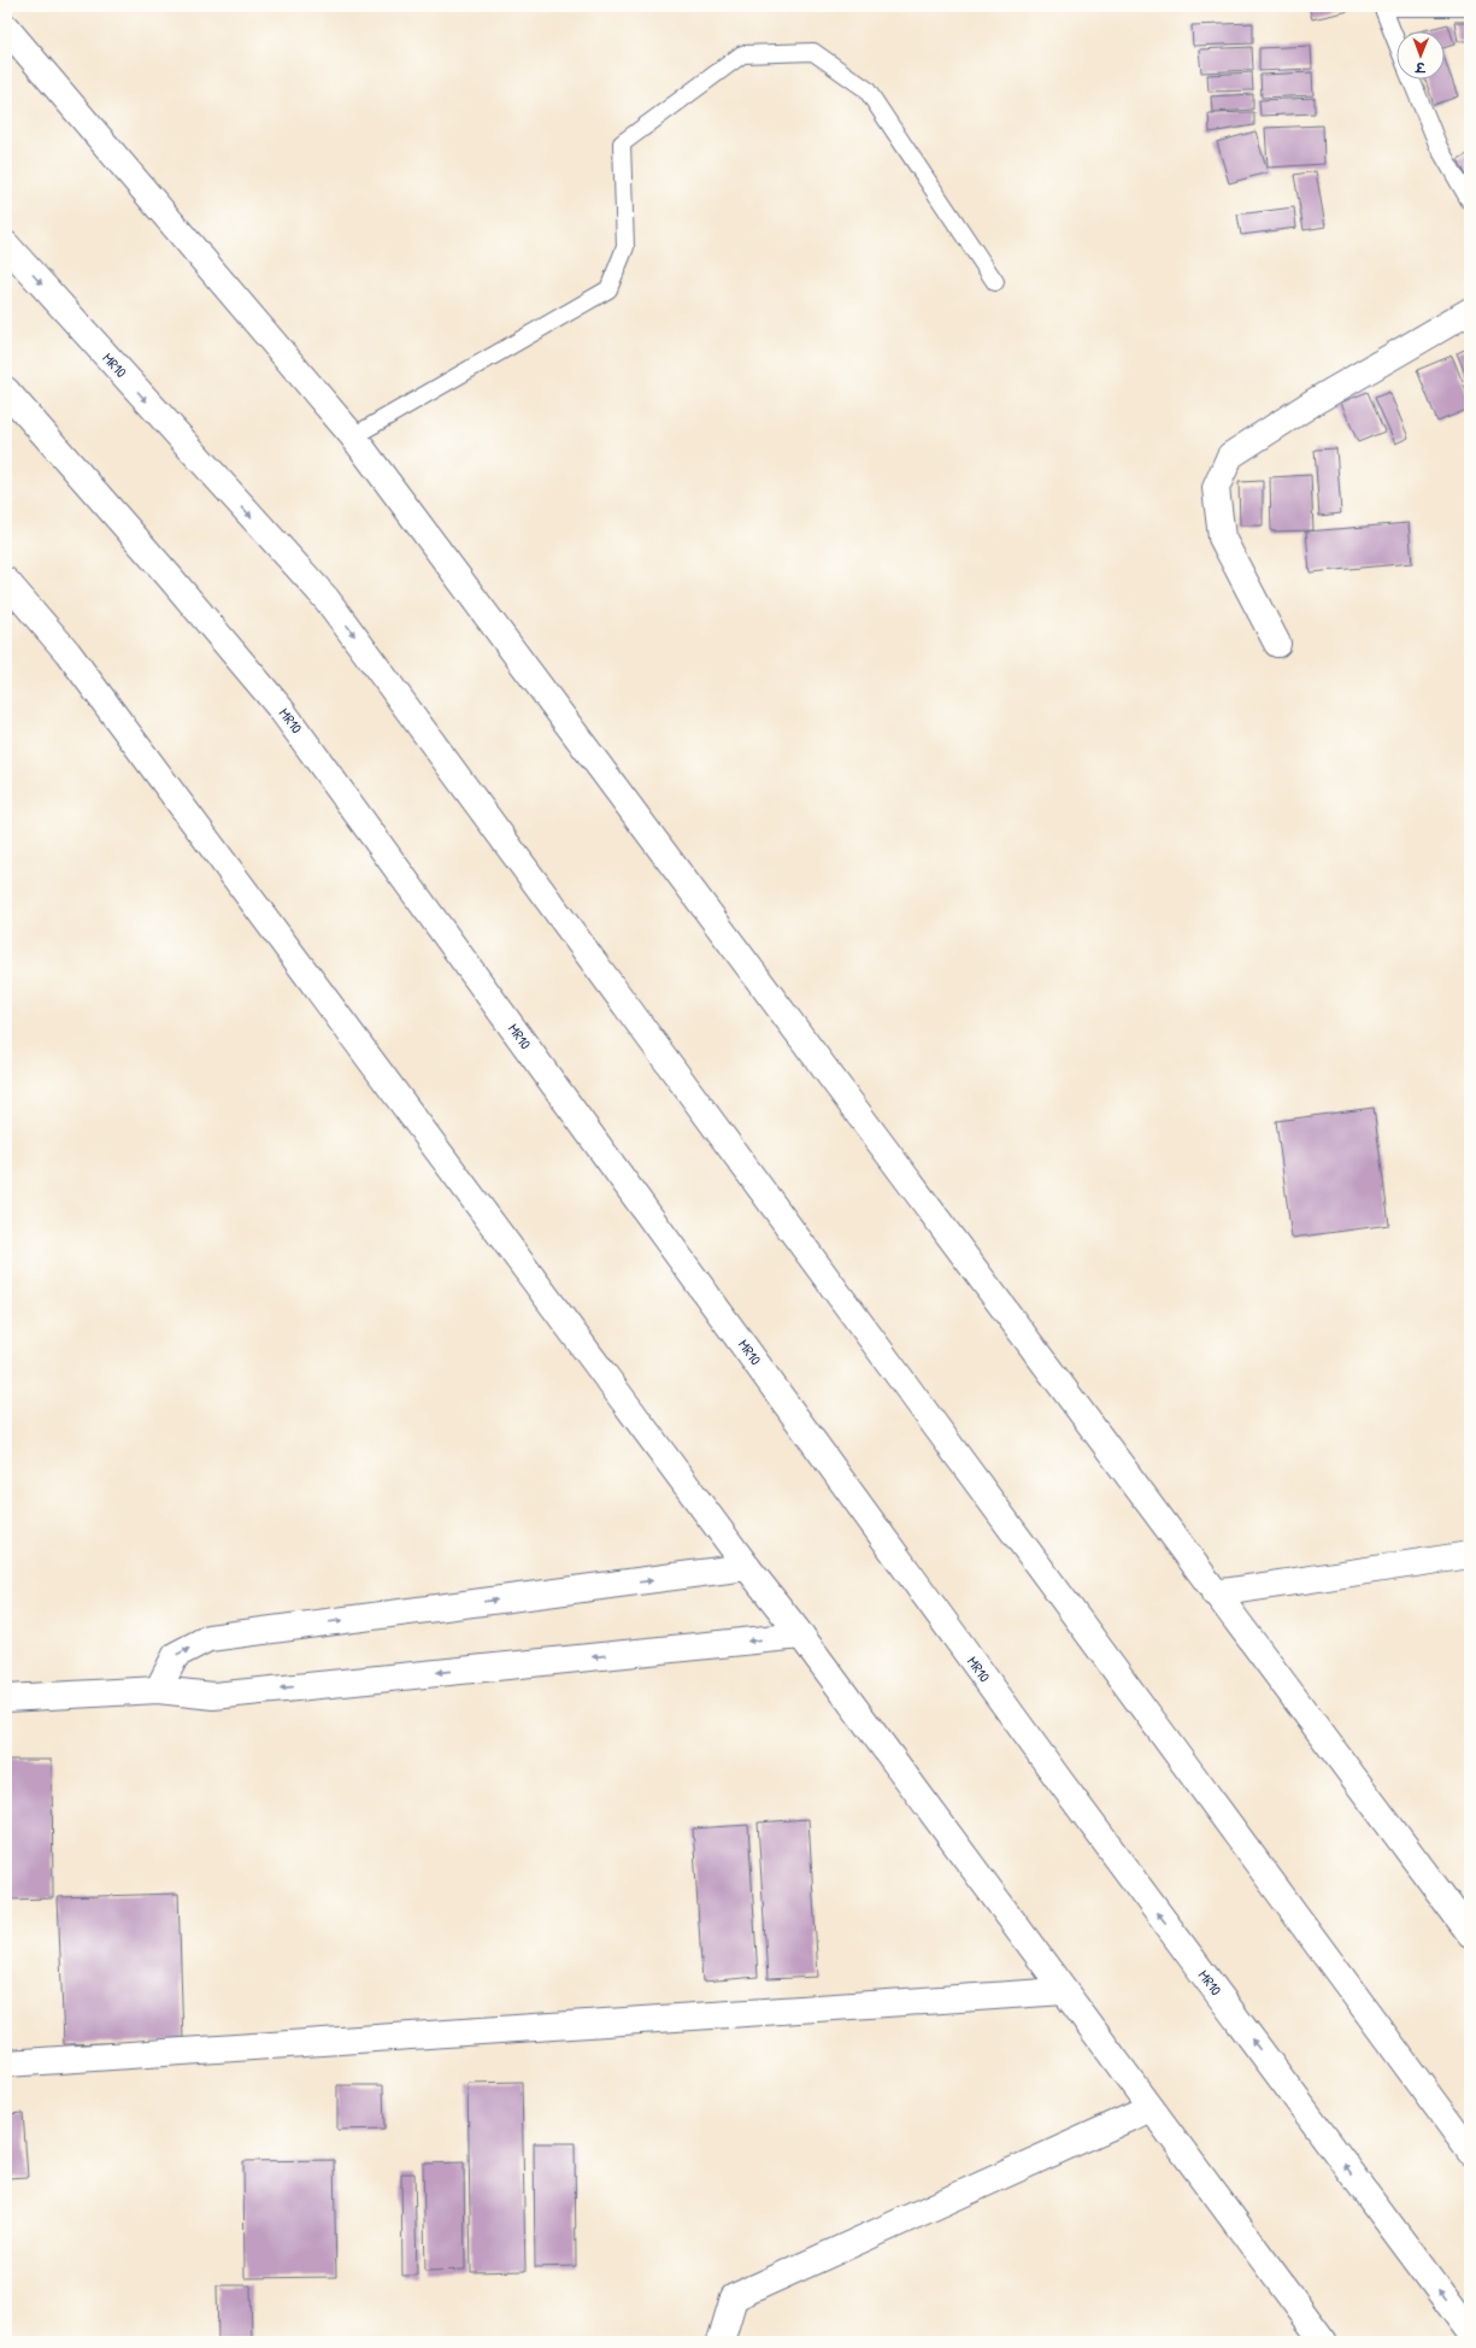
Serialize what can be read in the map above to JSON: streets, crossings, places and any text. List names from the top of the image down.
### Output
{
  "streets": {
    "street": ["MR10"]
  },
  "north": "bottom"
}
